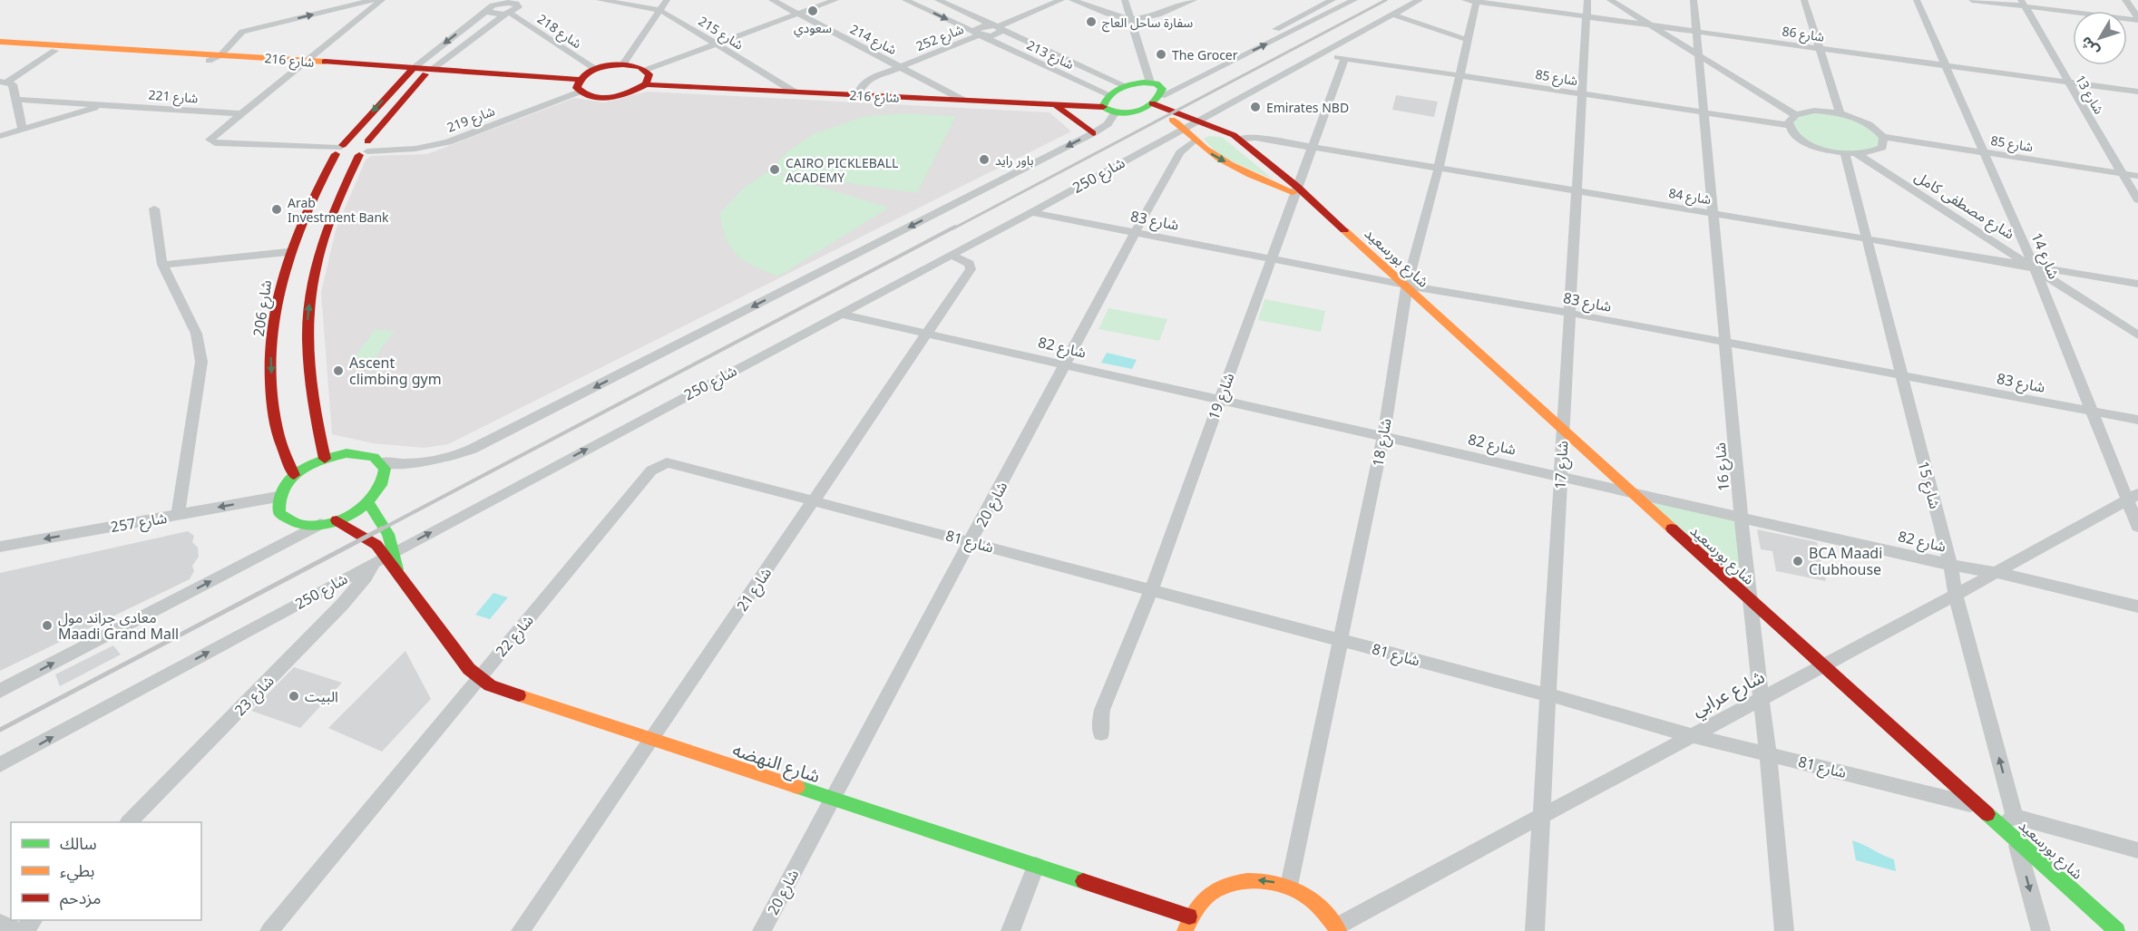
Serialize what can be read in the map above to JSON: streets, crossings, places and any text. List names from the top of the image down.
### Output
{
  "streets": {
    "main road": [
      "شارع 216",
      "شارع بورسعيد",
      "شارع 206",
      "شارع النهضه"
    ],
    "street": [
      "شارع 218",
      "شارع 215",
      "شارع 86",
      "شارع 252",
      "شارع 214",
      "شارع 213",
      "شارع 85",
      "شارع 13",
      "شارع 221",
      "شارع 219",
      "شارع 250",
      "شارع 84",
      "شارع مصطفى كامل",
      "شارع 83",
      "شارع 14",
      "شارع 82",
      "شارع 19",
      "شارع 18",
      "شارع 17",
      "شارع 16",
      "شارع 15",
      "شارع 20",
      "شارع 257",
      "شارع 81",
      "شارع 21",
      "شارع 22",
      "شارع عرابي",
      "شارع 23"
    ]
  },
  "crossings": [
    ["شارع 218", "شارع 206"],
    ["شارع 215", "شارع 216"],
    ["شارع 86", "شارع 13"],
    ["شارع 86", "شارع 14"],
    ["شارع 86", "شارع 18"],
    ["شارع 86", "شارع 17"],
    ["شارع 86", "شارع 16"],
    ["شارع 252", "شارع 214"],
    ["شارع 252", "شارع 213"],
    ["شارع 252", "شارع 216"],
    ["شارع 214", "شارع 216"],
    ["شارع 216", "شارع 219"],
    ["شارع 216", "شارع 206"],
    ["شارع 85", "شارع 13"],
    ["شارع 85", "شارع 250"],
    ["شارع 85", "شارع مصطفى كامل"],
    ["شارع 85", "شارع 14"],
    ["شارع 85", "شارع 19"],
    ["شارع 85", "شارع 18"],
    ["شارع 85", "شارع 17"],
    ["شارع 85", "شارع 16"],
    ["شارع 250", "شارع 83"],
    ["شارع 250", "شارع بورسعيد"],
    ["شارع 250", "شارع 82"],
    ["شارع 250", "شارع 21"],
    ["شارع 250", "شارع 23"],
    ["شارع 250", "شارع النهضه"],
    ["شارع 84", "شارع مصطفى كامل"],
    ["شارع 84", "شارع 14"],
    ["شارع 84", "شارع بورسعيد"],
    ["شارع 84", "شارع 19"],
    ["شارع 84", "شارع 18"],
    ["شارع 84", "شارع 17"],
    ["شارع 84", "شارع 16"],
    ["شارع 84", "شارع 15"],
    ["شارع مصطفى كامل", "شارع 14"],
    ["شارع مصطفى كامل", "شارع 15"],
    ["شارع 83", "شارع 14"],
    ["شارع 83", "شارع بورسعيد"],
    ["شارع 83", "شارع 19"],
    ["شارع 83", "شارع 18"],
    ["شارع 83", "شارع 17"],
    ["شارع 83", "شارع 16"],
    ["شارع 83", "شارع 15"],
    ["شارع 83", "شارع 20"],
    ["شارع 14", "شارع عرابي"],
    ["شارع بورسعيد", "شارع 82"],
    ["شارع بورسعيد", "شارع 19"],
    ["شارع بورسعيد", "شارع 18"],
    ["شارع بورسعيد", "شارع 17"],
    ["شارع بورسعيد", "شارع 16"],
    ["شارع بورسعيد", "شارع 15"],
    ["شارع بورسعيد", "شارع 20"],
    ["شارع بورسعيد", "شارع 81"],
    ["شارع بورسعيد", "شارع عرابي"],
    ["شارع 82", "شارع 19"],
    ["شارع 82", "شارع 18"],
    ["شارع 82", "شارع 17"],
    ["شارع 82", "شارع 16"],
    ["شارع 82", "شارع 15"],
    ["شارع 82", "شارع 20"],
    ["شارع 82", "شارع 21"],
    ["شارع 82", "شارع عرابي"],
    ["شارع 19", "شارع 81"],
    ["شارع 18", "شارع 81"],
    ["شارع 17", "شارع 81"],
    ["شارع 17", "شارع عرابي"],
    ["شارع 16", "شارع 81"],
    ["شارع 16", "شارع عرابي"],
    ["شارع 15", "شارع عرابي"],
    ["شارع 20", "شارع 81"],
    ["شارع 20", "شارع النهضه"],
    ["شارع 81", "شارع 21"],
    ["شارع 81", "شارع 22"],
    ["شارع 81", "شارع عرابي"],
    ["شارع 21", "شارع 22"],
    ["شارع 21", "شارع النهضه"],
    ["شارع 22", "شارع النهضه"],
    ["شارع 23", "شارع النهضه"]
  ],
  "one_way": ["شارع 206"],
  "places": [
    "سعودي",
    "سفارة ساحل العاج",
    "The Grocer",
    "Emirates NBD",
    "باور رايد",
    "CAIRO PICKLEBALL ACADEMY",
    "Arab Investment Bank",
    "Ascent climbing gym",
    "BCA Maadi Clubhouse",
    "معادى جراند مول Maadi Grand Mall",
    "البيت"
  ],
  "legend": ["سالك", "بطيء", "مزدحم"],
  "north": "bottom left"
}
